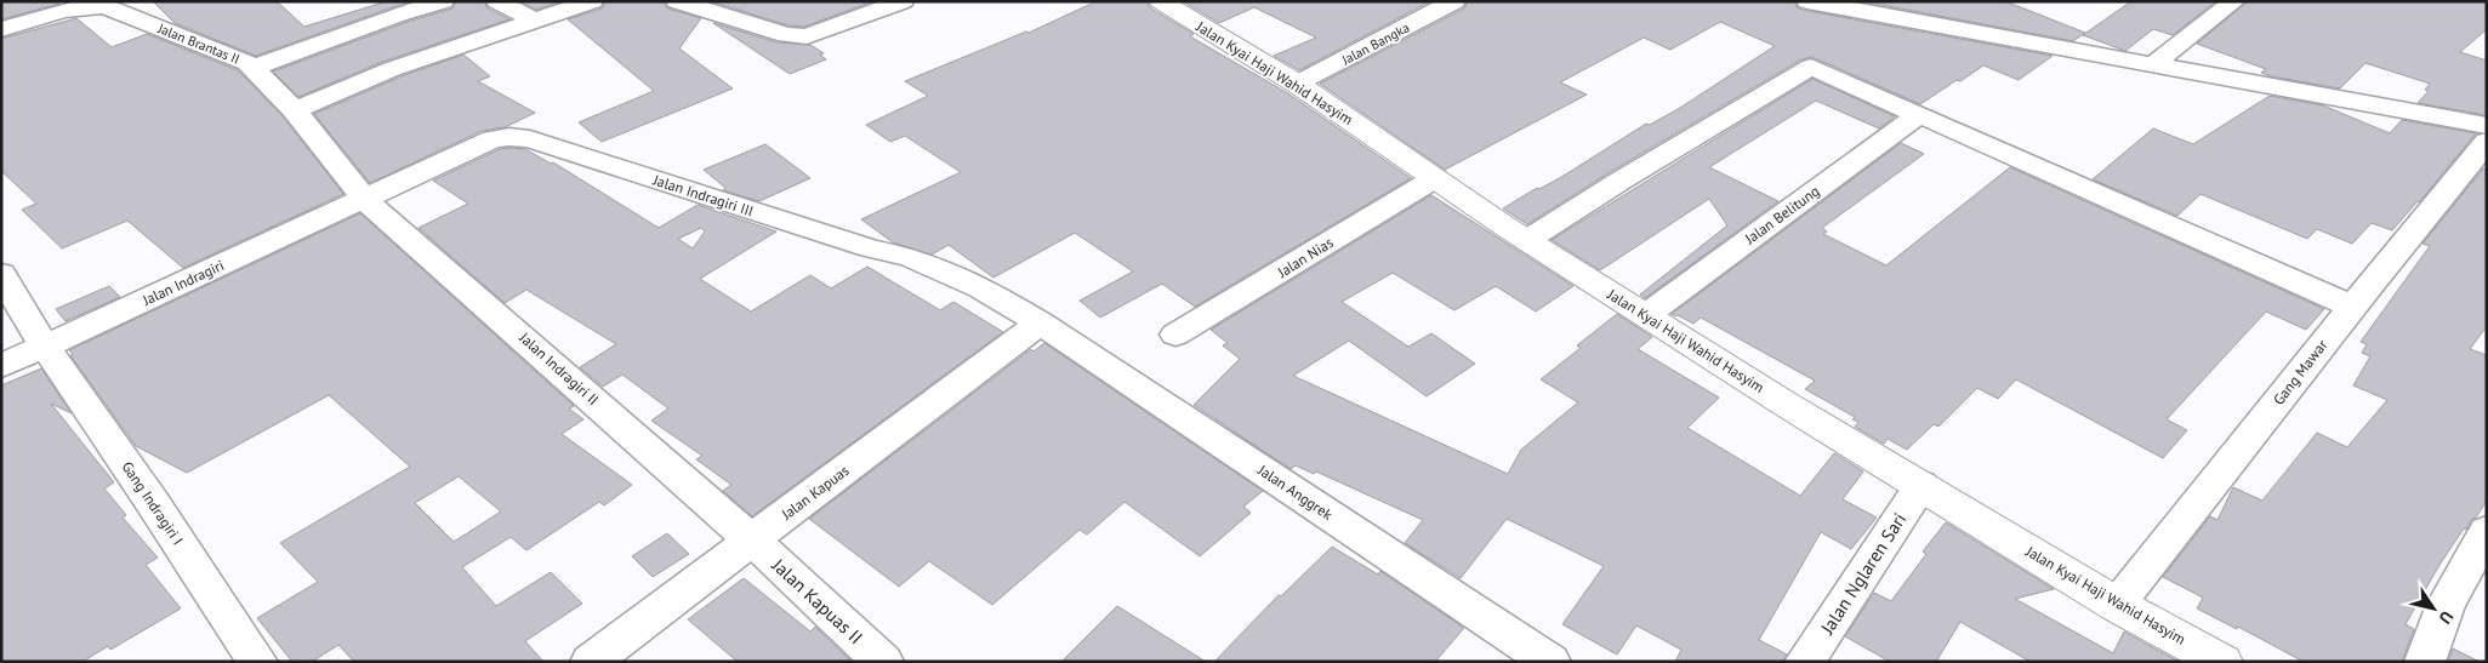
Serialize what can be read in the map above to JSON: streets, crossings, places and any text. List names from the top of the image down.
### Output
{
  "streets": {
    "main road": ["Jalan Kyai Haji Wahid Hasyim"],
    "street": [
      "Jalan Brantas II",
      "Jalan Bangka",
      "Jalan Indragiri III",
      "Jalan Belitung",
      "Jalan Nias",
      "Jalan Indragiri",
      "Jalan Indragiri II",
      "Gang Mawar",
      "Jalan Kapuas",
      "Jalan Anggrek",
      "Gang Indragiri I",
      "Jalan Nglaren Sari",
      "Jalan Kapuas II"
    ]
  },
  "crossings": [
    ["Jalan Brantas II", "Jalan Indragiri III"],
    ["Jalan Brantas II", "Jalan Indragiri"],
    ["Jalan Brantas II", "Jalan Indragiri II"],
    ["Jalan Bangka", "Jalan Kyai Haji Wahid Hasyim"],
    ["Jalan Kyai Haji Wahid Hasyim", "Jalan Belitung"],
    ["Jalan Kyai Haji Wahid Hasyim", "Jalan Nias"],
    ["Jalan Kyai Haji Wahid Hasyim", "Gang Mawar"],
    ["Jalan Kyai Haji Wahid Hasyim", "Jalan Nglaren Sari"],
    ["Jalan Indragiri III", "Jalan Indragiri"],
    ["Jalan Indragiri III", "Jalan Indragiri II"],
    ["Jalan Indragiri III", "Jalan Kapuas"],
    ["Jalan Indragiri III", "Jalan Anggrek"],
    ["Jalan Indragiri", "Jalan Indragiri II"],
    ["Jalan Indragiri", "Gang Indragiri I"],
    ["Jalan Indragiri II", "Jalan Kapuas"],
    ["Jalan Indragiri II", "Jalan Kapuas II"],
    ["Jalan Kapuas", "Jalan Anggrek"],
    ["Jalan Kapuas", "Jalan Kapuas II"]
  ],
  "north": "bottom right"
}
